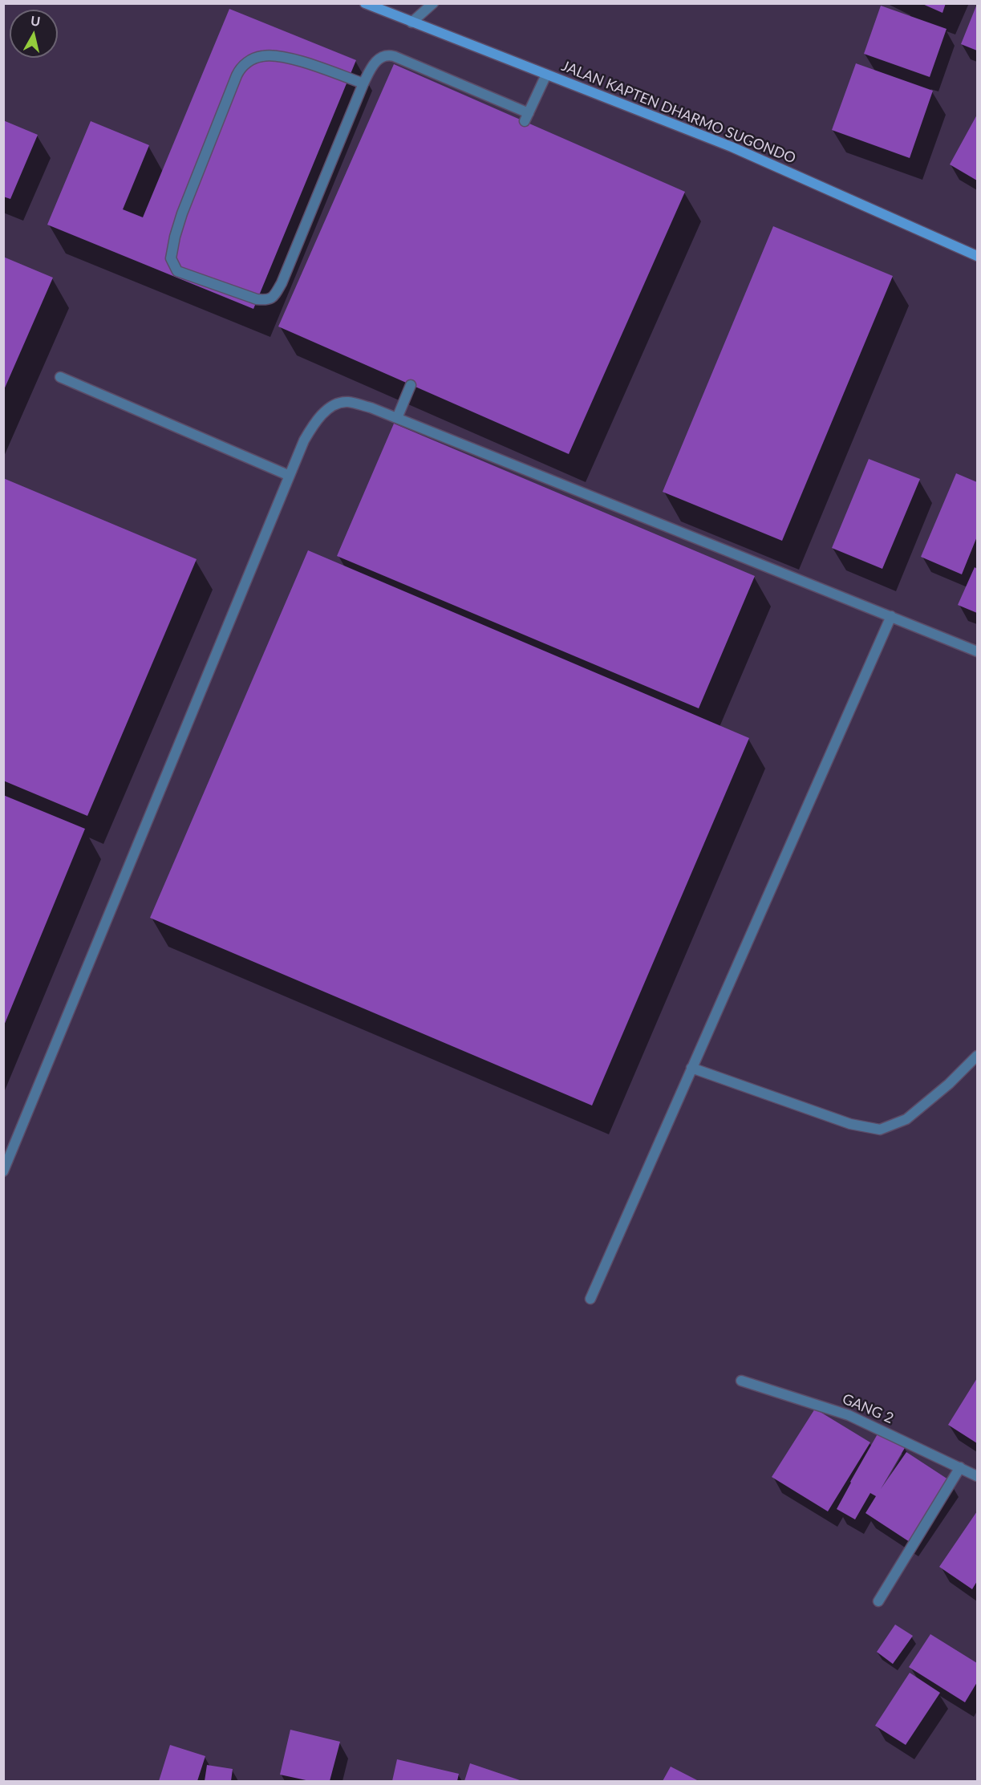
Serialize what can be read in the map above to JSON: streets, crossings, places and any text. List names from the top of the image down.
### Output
{
  "streets": {
    "main road": ["JALAN KAPTEN DHARMO SUGONDO"],
    "street": ["GANG 2"]
  },
  "north": "top"
}
